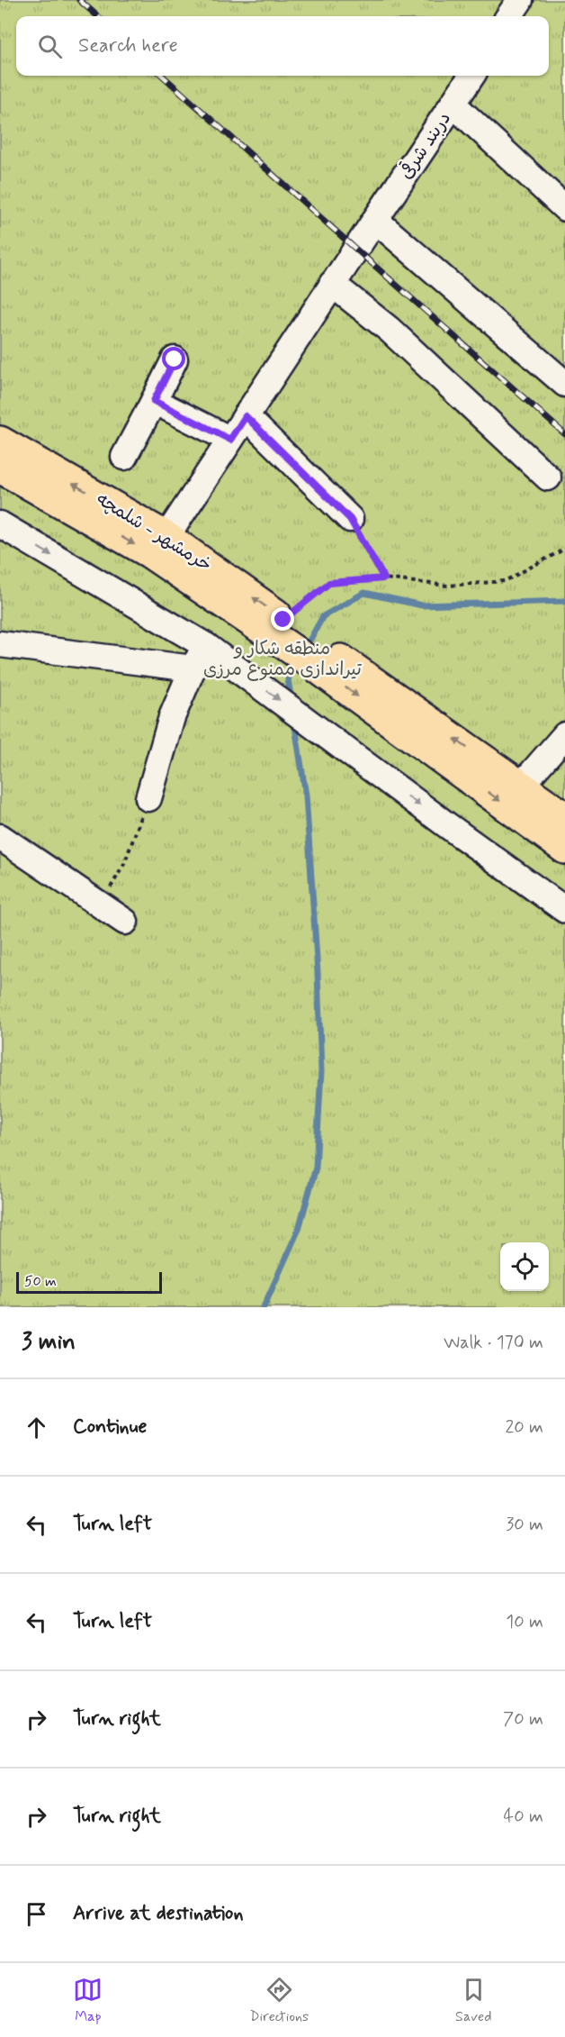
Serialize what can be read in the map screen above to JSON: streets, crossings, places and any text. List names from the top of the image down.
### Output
{
  "streets": {
    "highway": ["خرمشهر - شلمچه"],
    "street": ["دربند شرقی"]
  },
  "crossings": [
    ["دربند شرقی", "خرمشهر - شلمچه"]
  ],
  "parks": ["منطقه شکار و تیراندازی ممنوع مرزی"],
  "scale_bar": "50 m",
  "page": {
    "search": "Search here",
    "scale": "50 m",
    "heading": ["3 min", "Walk · 170 m"],
    "list": [
      ["Continue", "20 m"],
      ["Turn left", "30 m"],
      ["Turn left", "10 m"],
      ["Turn right", "70 m"],
      ["Turn right", "40 m"],
      "Arrive at destination"
    ],
    "nav": ["Map", "Directions", "Saved"]
  }
}
